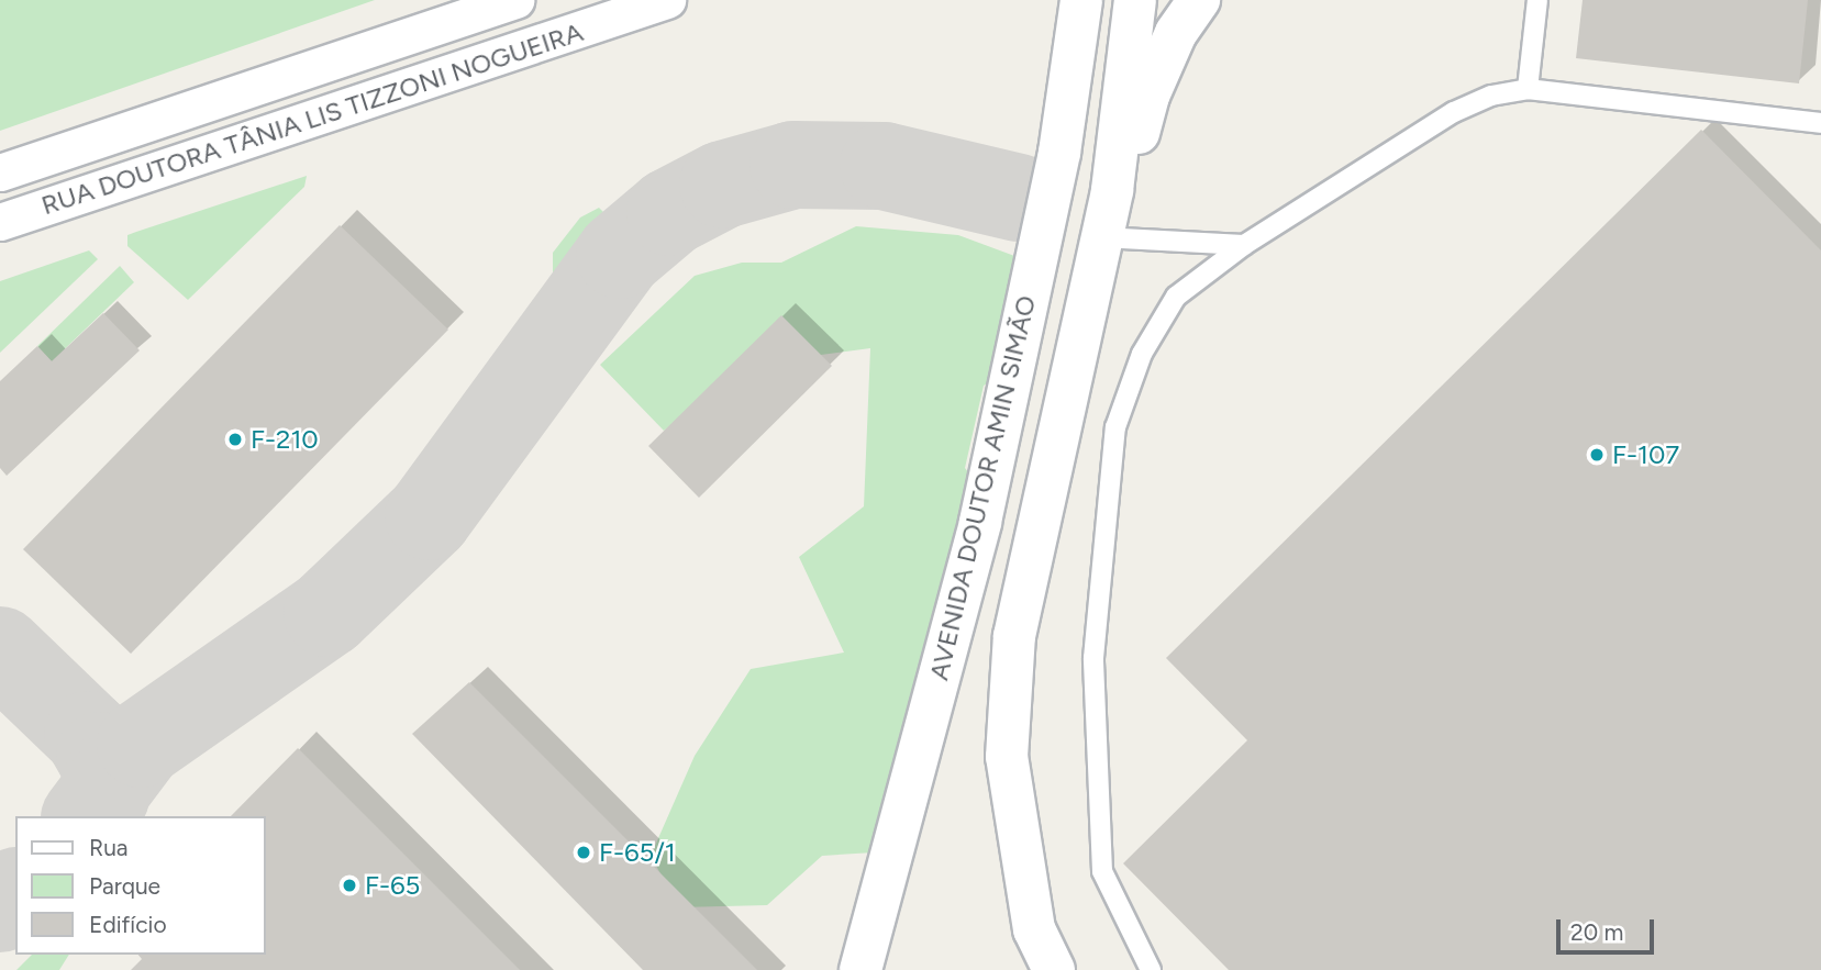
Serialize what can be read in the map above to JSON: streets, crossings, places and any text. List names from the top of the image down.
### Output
{
  "streets": {
    "street": ["RUA DOUTORA TÂNIA LIS TIZZONI NOGUEIRA", "AVENIDA DOUTOR AMIN SIMÃO"]
  },
  "places": [
    "F-210",
    "F-107",
    "F-65/1",
    "F-65"
  ],
  "legend": ["Rua", "Parque", "Edifício"],
  "scale_bar": "20 m"
}
